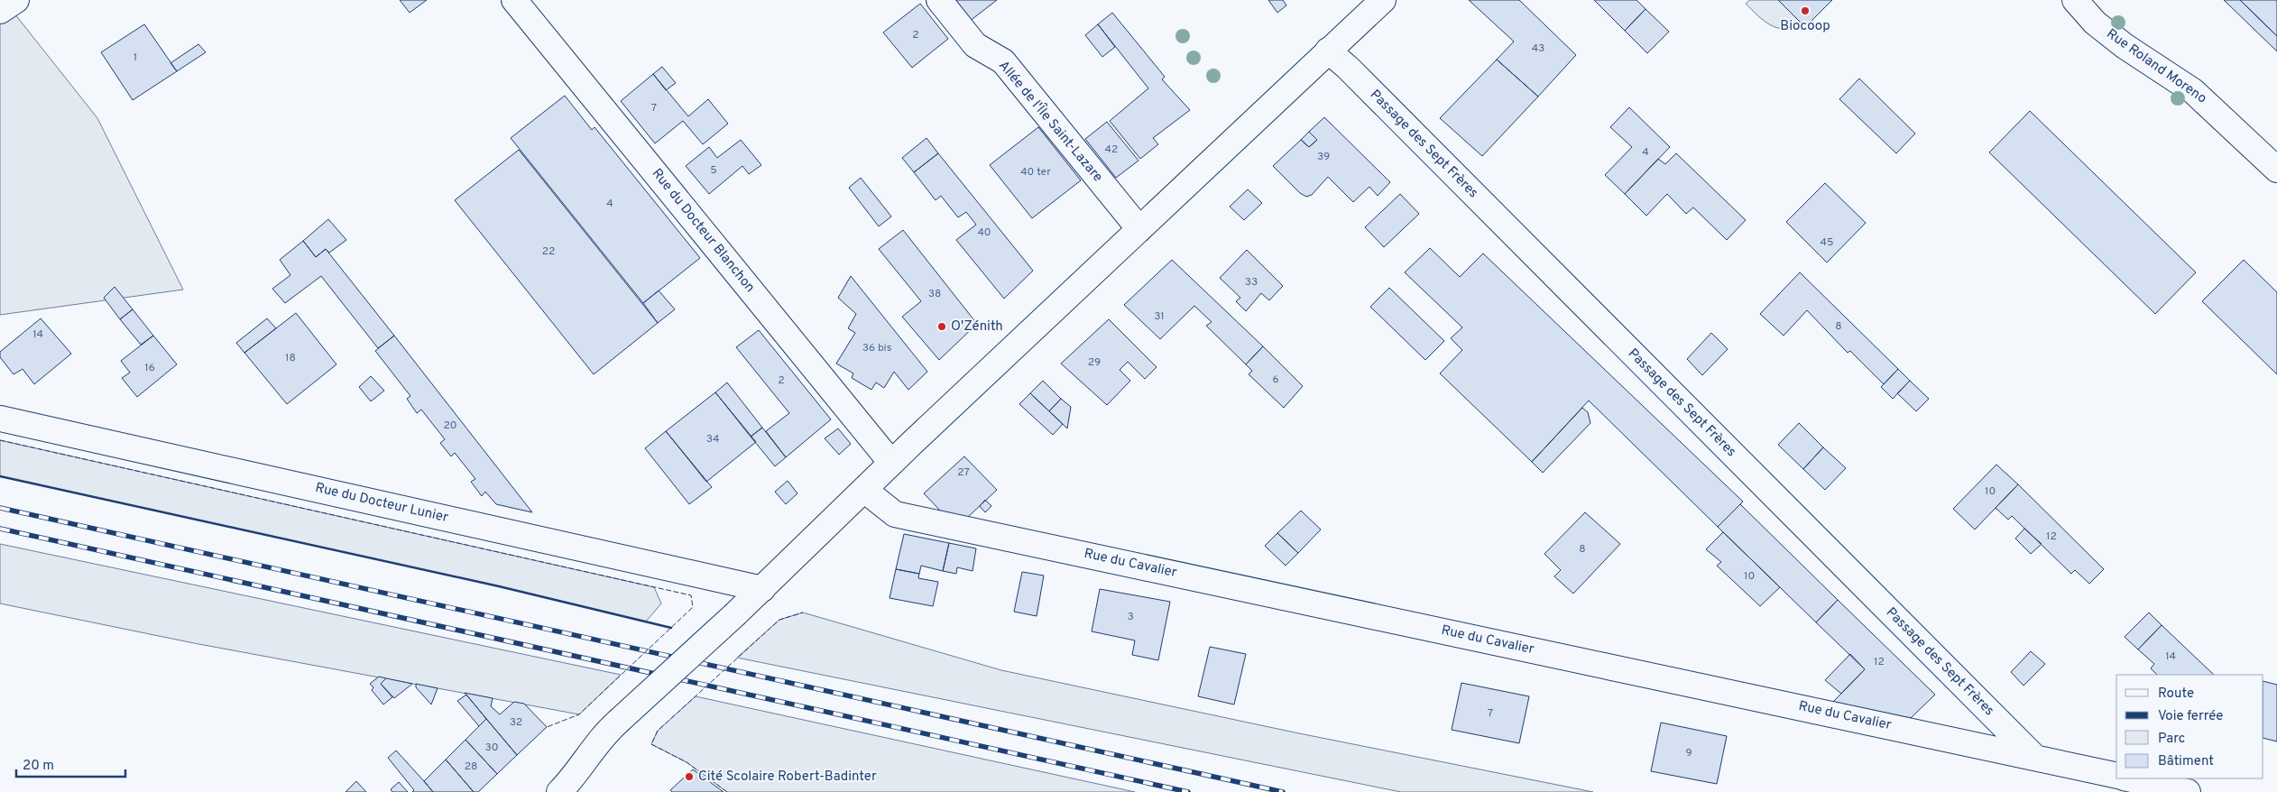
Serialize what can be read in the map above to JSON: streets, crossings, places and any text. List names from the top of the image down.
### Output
{
  "streets": {
    "street": [
      "Rue Roland Moreno",
      "Allée de l'Île Saint-Lazare",
      "Passage des Sept Frères",
      "Rue du Docteur Blanchon",
      "Rue du Docteur Lunier",
      "Rue du Cavalier"
    ]
  },
  "crossings": [
    ["Passage des Sept Frères", "Rue du Cavalier"]
  ],
  "places": ["Biocoop", "O'Zénith", "Cité Scolaire Robert-Badinter"],
  "house_numbers": [
    "2",
    "43",
    "1",
    "7",
    "42",
    "4",
    "39",
    "5",
    "40 ter",
    "4",
    "40",
    "45",
    "22",
    "33",
    "38",
    "31",
    "8",
    "14",
    "36 bis",
    "18",
    "29",
    "16",
    "6",
    "2",
    "20",
    "34",
    "27",
    "10",
    "12",
    "8",
    "10",
    "3",
    "14",
    "12",
    "7",
    "32",
    "30",
    "9",
    "28"
  ],
  "legend": [
    "Route",
    "Voie ferrée",
    "Parc",
    "Bâtiment"
  ],
  "scale_bar": "20 m"
}
